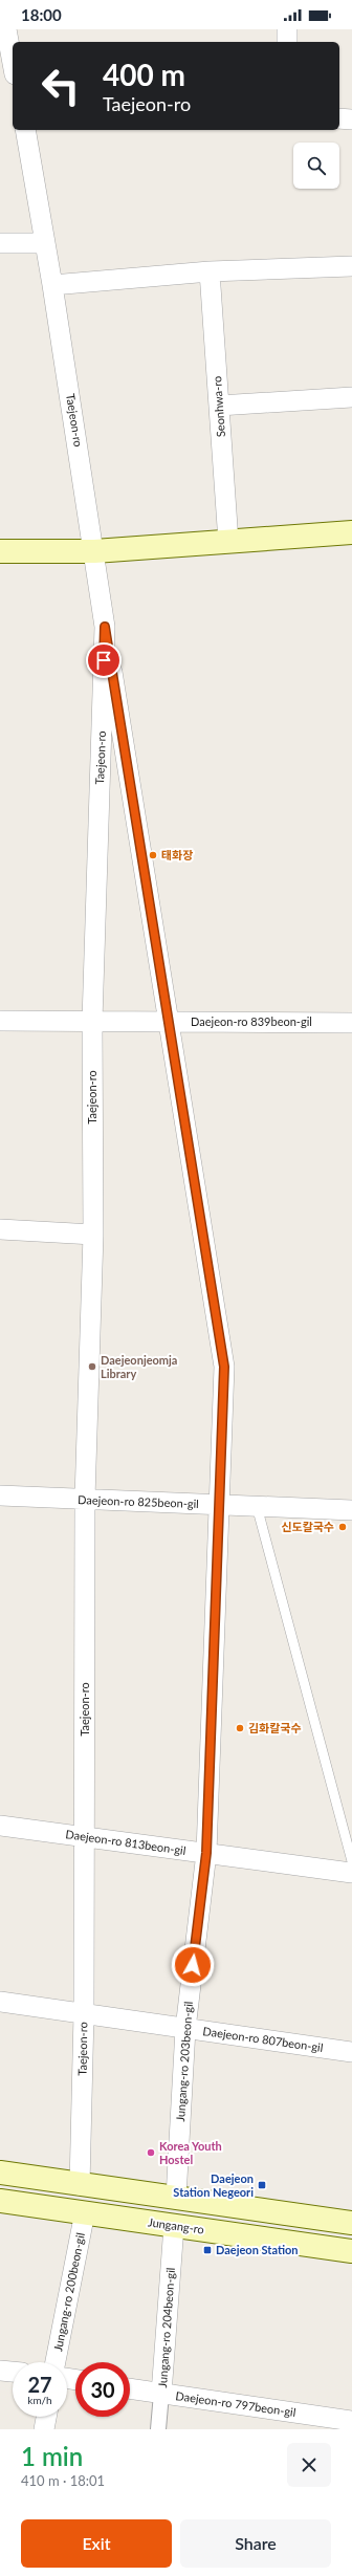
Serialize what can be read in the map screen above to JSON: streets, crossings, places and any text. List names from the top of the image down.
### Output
{
  "streets": {
    "main road": ["Jungang-ro"],
    "street": [
      "Seonhwa-ro",
      "Taejeon-ro",
      "Daejeon-ro 839beon-gil",
      "Daejeon-ro 825beon-gil",
      "Daejeon-ro 813beon-gil",
      "Daejeon-ro 807beon-gil",
      "Jungang-ro 203beon-gil",
      "Jungang-ro 200beon-gil",
      "Jungang-ro 204beon-gil",
      "Daejeon-ro 797beon-gil"
    ]
  },
  "crossings": [
    ["Taejeon-ro", "Daejeon-ro 839beon-gil"],
    ["Taejeon-ro", "Daejeon-ro 825beon-gil"],
    ["Taejeon-ro", "Daejeon-ro 813beon-gil"],
    ["Taejeon-ro", "Daejeon-ro 807beon-gil"],
    ["Taejeon-ro", "Jungang-ro 203beon-gil"],
    ["Daejeon-ro 839beon-gil", "Jungang-ro 203beon-gil"],
    ["Daejeon-ro 825beon-gil", "Jungang-ro 203beon-gil"],
    ["Daejeon-ro 813beon-gil", "Jungang-ro 203beon-gil"],
    ["Daejeon-ro 807beon-gil", "Jungang-ro 203beon-gil"],
    ["Jungang-ro", "Jungang-ro 200beon-gil"],
    ["Jungang-ro", "Jungang-ro 204beon-gil"],
    ["Jungang-ro 204beon-gil", "Daejeon-ro 797beon-gil"]
  ],
  "places": {
    "other": [
      "태화장",
      "Daejeonjeomja Library",
      "신도칼국수",
      "김화칼국수",
      "Korea Youth Hostel"
    ],
    "transit": ["Daejeon Station Negeori", "Daejeon Station"]
  },
  "page": {
    "status": "18:00",
    "turn": ["400 m", "Taejeon-ro"],
    "speed": "27 km/h",
    "limit": "30",
    "heading": ["1 min", "410 m · 18:01"],
    "buttons": ["Exit", "Share"]
  }
}
